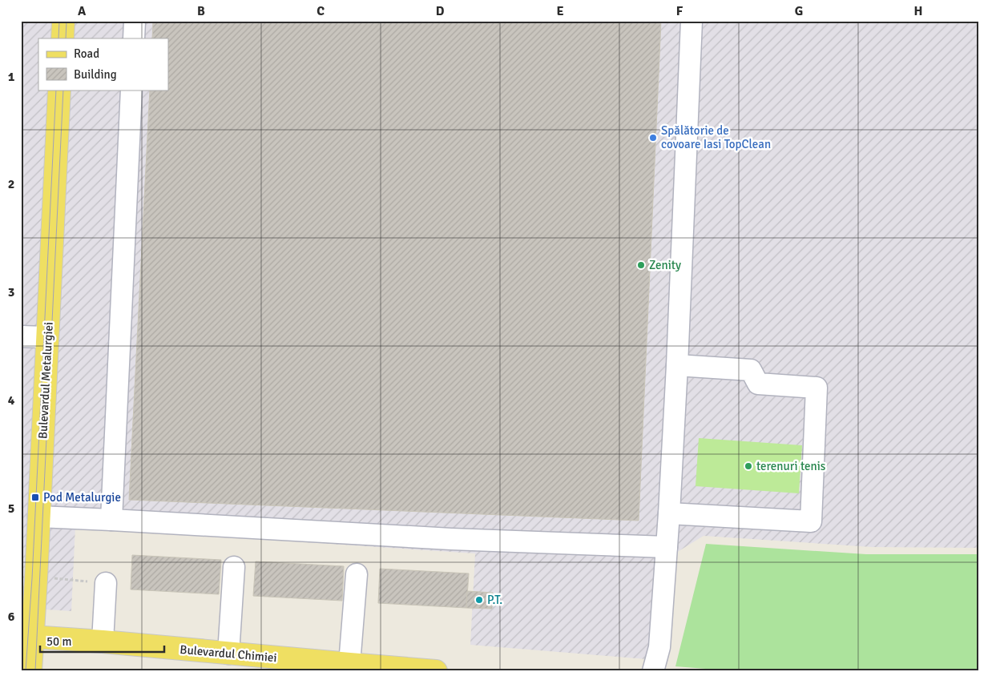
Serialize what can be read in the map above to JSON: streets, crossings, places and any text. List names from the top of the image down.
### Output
{
  "streets": {
    "main road": ["Bulevardul Metalurgiei", "Bulevardul Chimiei"]
  },
  "crossings": [
    ["Bulevardul Metalurgiei", "Bulevardul Chimiei"]
  ],
  "places": {
    "other": [
      "Spălătorie de covoare Iasi TopClean",
      "Zenity",
      "terenuri tenis",
      "P.T."
    ],
    "transit": ["Pod Metalurgie"]
  },
  "legend": ["Road", "Building"],
  "scale_bar": "50 m",
  "grid": {
    "columns": [
      "A",
      "B",
      "C",
      "D",
      "E",
      "F",
      "G",
      "H"
    ],
    "rows": [
      "1",
      "2",
      "3",
      "4",
      "5",
      "6"
    ]
  }
}
